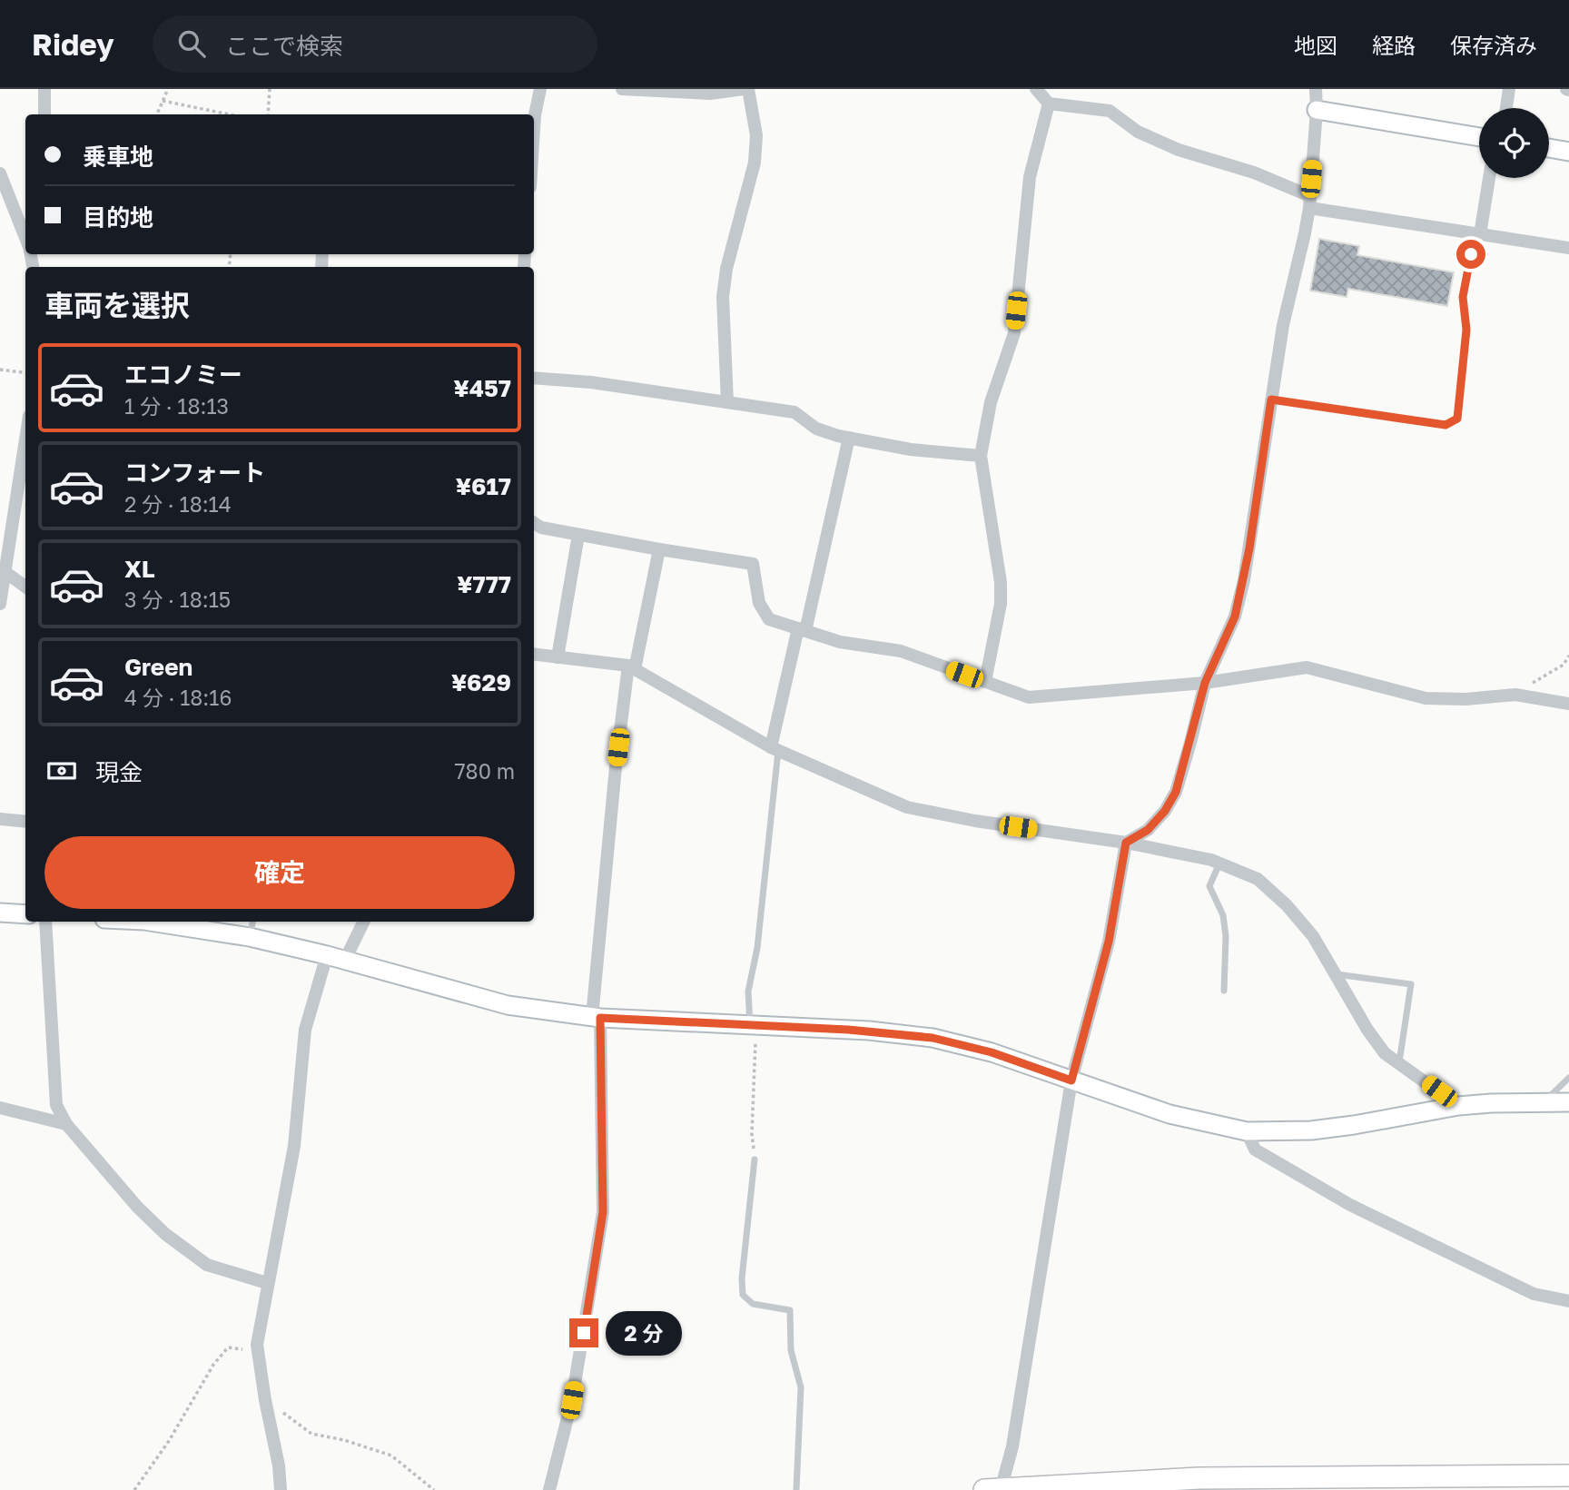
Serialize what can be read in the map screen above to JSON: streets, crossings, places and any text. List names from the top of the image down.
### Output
{
  "page": {
    "header": "Ridey",
    "search": "ここで検索",
    "nav": ["地図", "経路", "保存済み"],
    "banner": ["乗車地", "目的地"],
    "heading": "車両を選択",
    "list": [
      {
        "name": "エコノミー",
        "note": "1 分 · 18:13",
        "value": "¥457"
      },
      {
        "name": "コンフォート",
        "note": "2 分 · 18:14",
        "value": "¥617"
      },
      {
        "name": "XL",
        "note": "3 分 · 18:15",
        "value": "¥777"
      },
      {
        "name": "Green",
        "note": "4 分 · 18:16",
        "value": "¥629"
      }
    ],
    "pay": ["現金", "780 m"],
    "buttons": "確定",
    "bubble": "2 分"
  }
}
